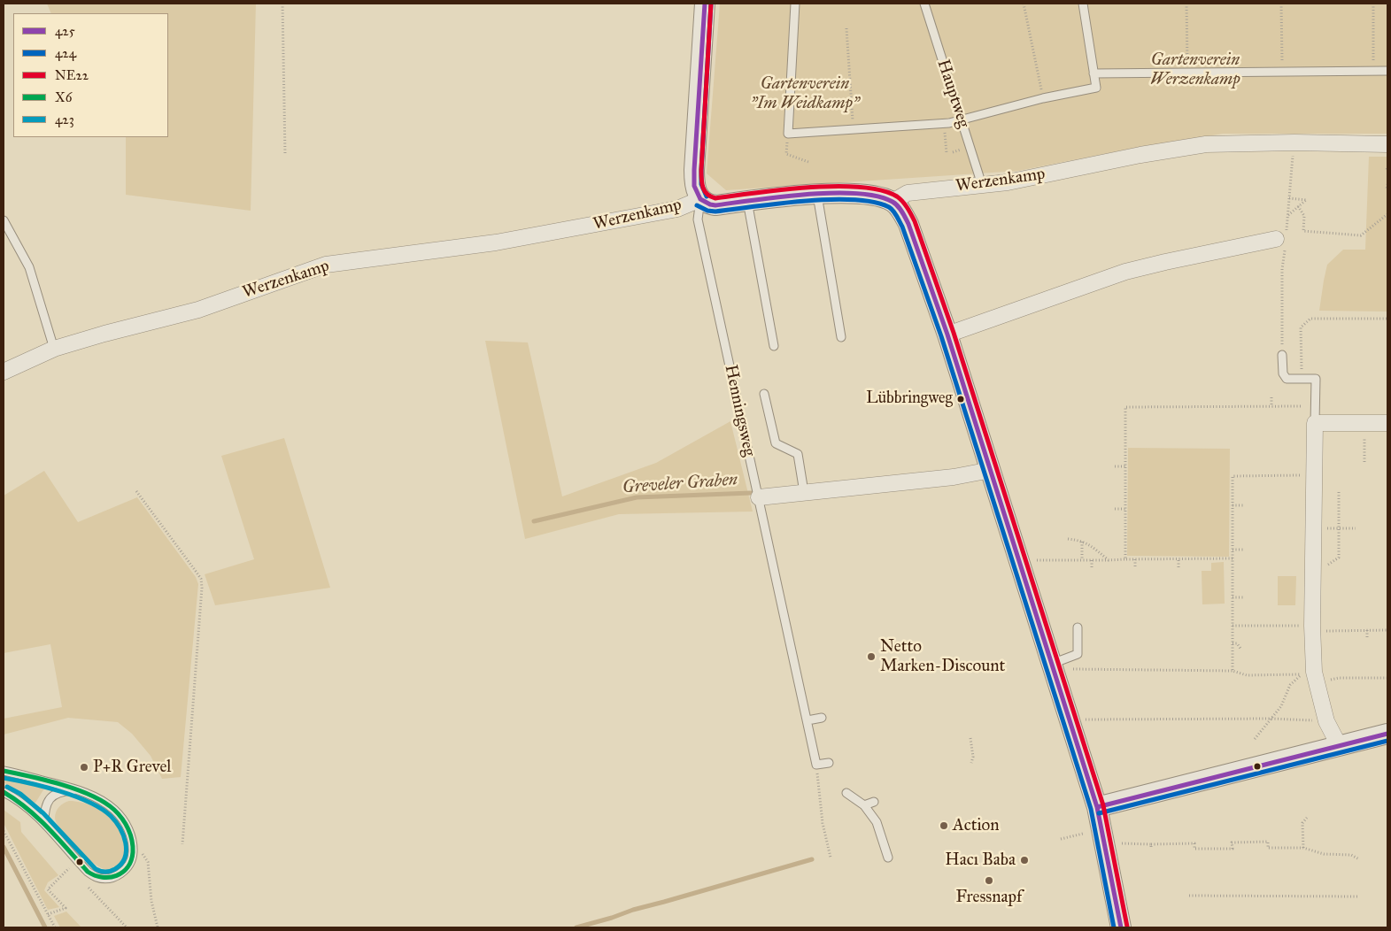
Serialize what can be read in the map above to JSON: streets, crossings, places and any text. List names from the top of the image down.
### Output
{
  "streets": {
    "street": ["Werzenkamp"],
    "lane": ["Hauptweg", "Henningsweg"]
  },
  "crossings": [
    ["Hauptweg", "Werzenkamp"],
    ["Werzenkamp", "Henningsweg"]
  ],
  "water": ["Greveler Graben"],
  "parks": ["Gartenverein Werzenkamp", "Gartenverein \"Im Weidkamp\""],
  "places": [
    "Lübbringweg",
    "Netto Marken-Discount",
    "P+R Grevel",
    "Action",
    "Hacı Baba",
    "Fressnapf"
  ],
  "lines": [
    "transit line 425",
    "transit line 424",
    "transit line NE22",
    "transit line X6",
    "transit line 423"
  ],
  "legend": [
    "425",
    "424",
    "NE22",
    "X6",
    "423"
  ]
}
